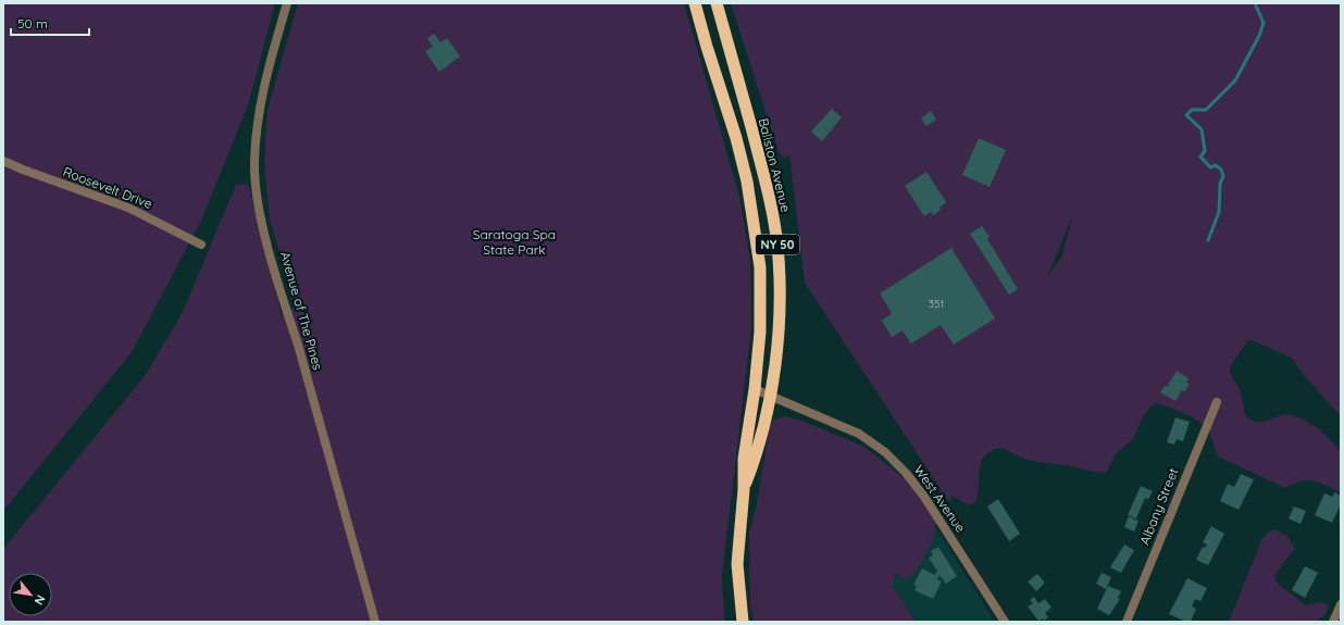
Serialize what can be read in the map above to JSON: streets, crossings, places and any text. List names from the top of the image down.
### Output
{
  "streets": {
    "highway": ["Ballston Avenue", "NY 50"],
    "street": [
      "Roosevelt Drive",
      "Avenue of The Pines",
      "West Avenue",
      "Albany Street"
    ]
  },
  "crossings": [
    ["Ballston Avenue", "West Avenue"]
  ],
  "parks": ["Saratoga Spa State Park"],
  "house_numbers": ["351"],
  "scale_bar": "50 m",
  "north": "bottom right"
}
